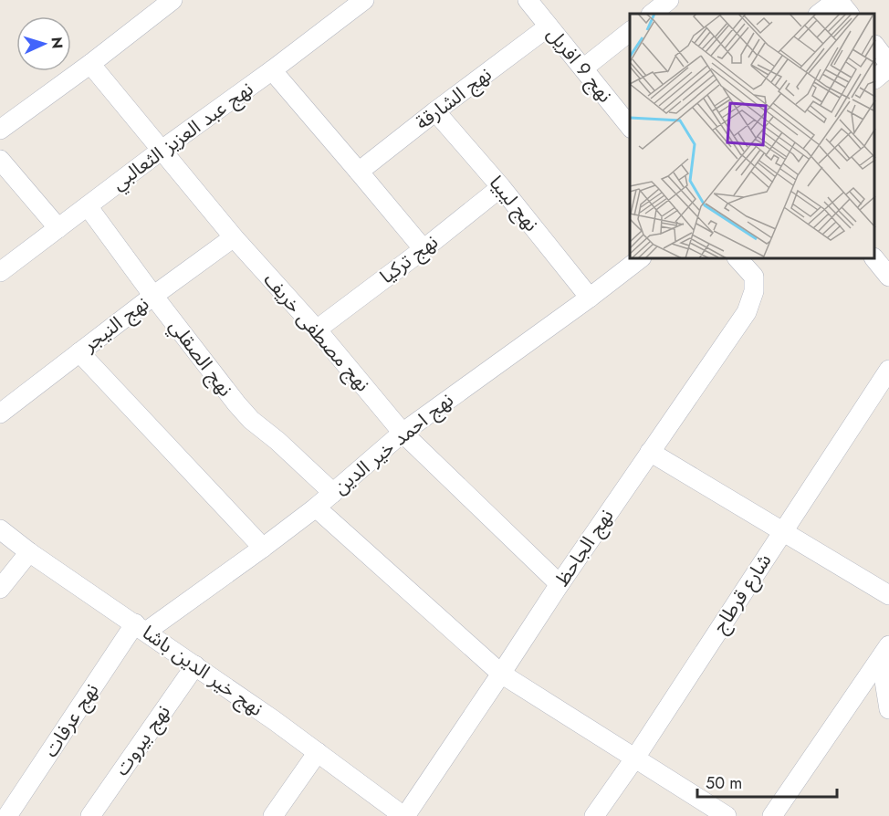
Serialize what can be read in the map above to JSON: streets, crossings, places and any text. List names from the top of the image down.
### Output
{
  "streets": {
    "street": [
      "نهج 9 افريل",
      "نهج الشارقة",
      "نهج عبد العزيز الثعالبي",
      "نهج ليبيا",
      "نهج تركيا",
      "نهج النيجر",
      "نهج مصطفى خريف",
      "نهج الصقلي",
      "نهج احمد خير الدين",
      "نهج الجاحظ",
      "شارع قرطاج",
      "نهج خير الدين باشا",
      "نهج عرفات",
      "نهج بيروت"
    ]
  },
  "crossings": [
    ["نهج 9 افريل", "نهج الشارقة"],
    ["نهج الشارقة", "نهج ليبيا"],
    ["نهج عبد العزيز الثعالبي", "نهج مصطفى خريف"],
    ["نهج عبد العزيز الثعالبي", "نهج الصقلي"],
    ["نهج ليبيا", "نهج تركيا"],
    ["نهج ليبيا", "نهج احمد خير الدين"],
    ["نهج تركيا", "نهج مصطفى خريف"],
    ["نهج النيجر", "نهج مصطفى خريف"],
    ["نهج النيجر", "نهج الصقلي"],
    ["نهج مصطفى خريف", "نهج احمد خير الدين"],
    ["نهج مصطفى خريف", "نهج الجاحظ"],
    ["نهج الصقلي", "نهج احمد خير الدين"],
    ["نهج احمد خير الدين", "نهج خير الدين باشا"],
    ["نهج احمد خير الدين", "نهج عرفات"],
    ["نهج الجاحظ", "نهج خير الدين باشا"],
    ["نهج خير الدين باشا", "نهج عرفات"],
    ["نهج خير الدين باشا", "نهج بيروت"]
  ],
  "scale_bar": "50 m",
  "north": "right"
}
